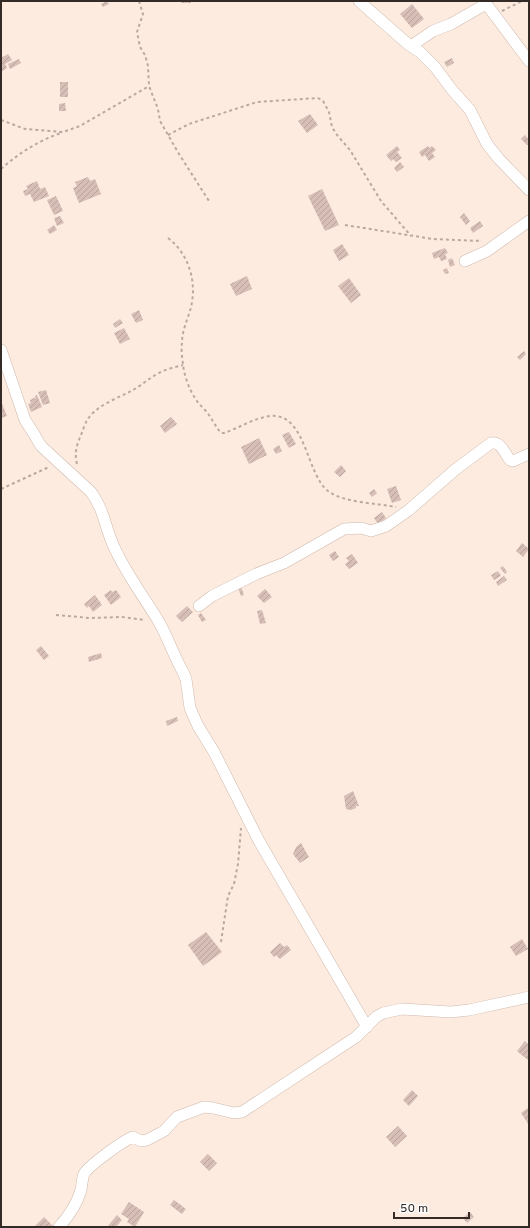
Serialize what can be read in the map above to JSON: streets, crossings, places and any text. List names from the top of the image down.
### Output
{
  "scale_bar": "50 m"
}
